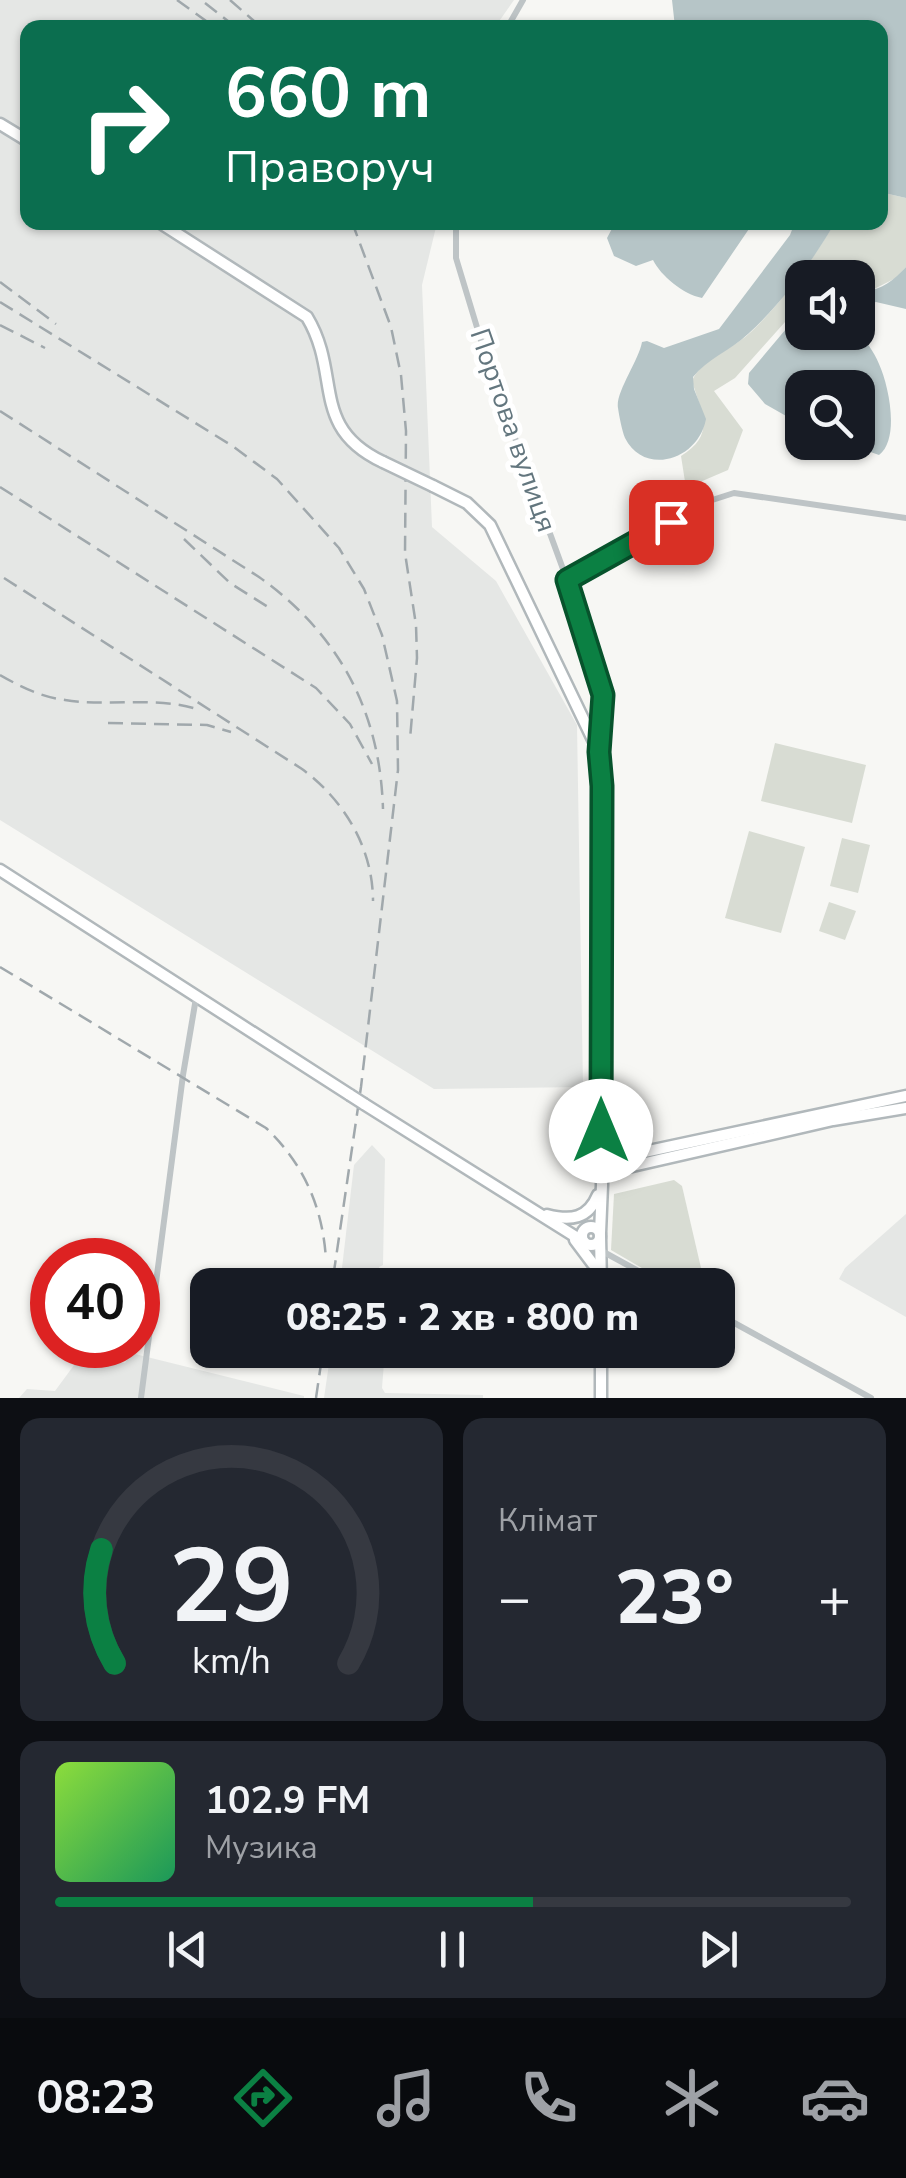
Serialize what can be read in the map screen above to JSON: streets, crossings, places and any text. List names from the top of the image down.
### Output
{
  "streets": {
    "street": ["Портова вулиця"]
  },
  "page": {
    "turn": ["660 m", "Праворуч"],
    "limit": "40",
    "trip": "08:25 · 2 хв · 800 m",
    "tile": "Клімат",
    "heat": ["−", "23°", "+"],
    "song": ["102.9 FM", "Музика"],
    "tabs": "08:23",
    "gauge": ["29", "km/h"]
  }
}
